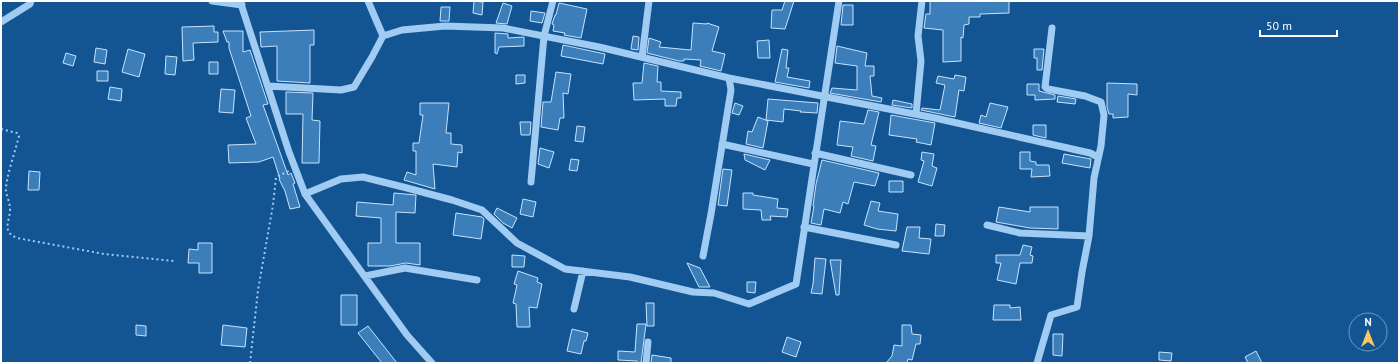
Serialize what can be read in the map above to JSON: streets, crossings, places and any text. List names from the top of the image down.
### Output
{
  "scale_bar": "50 m",
  "north": "top"
}
